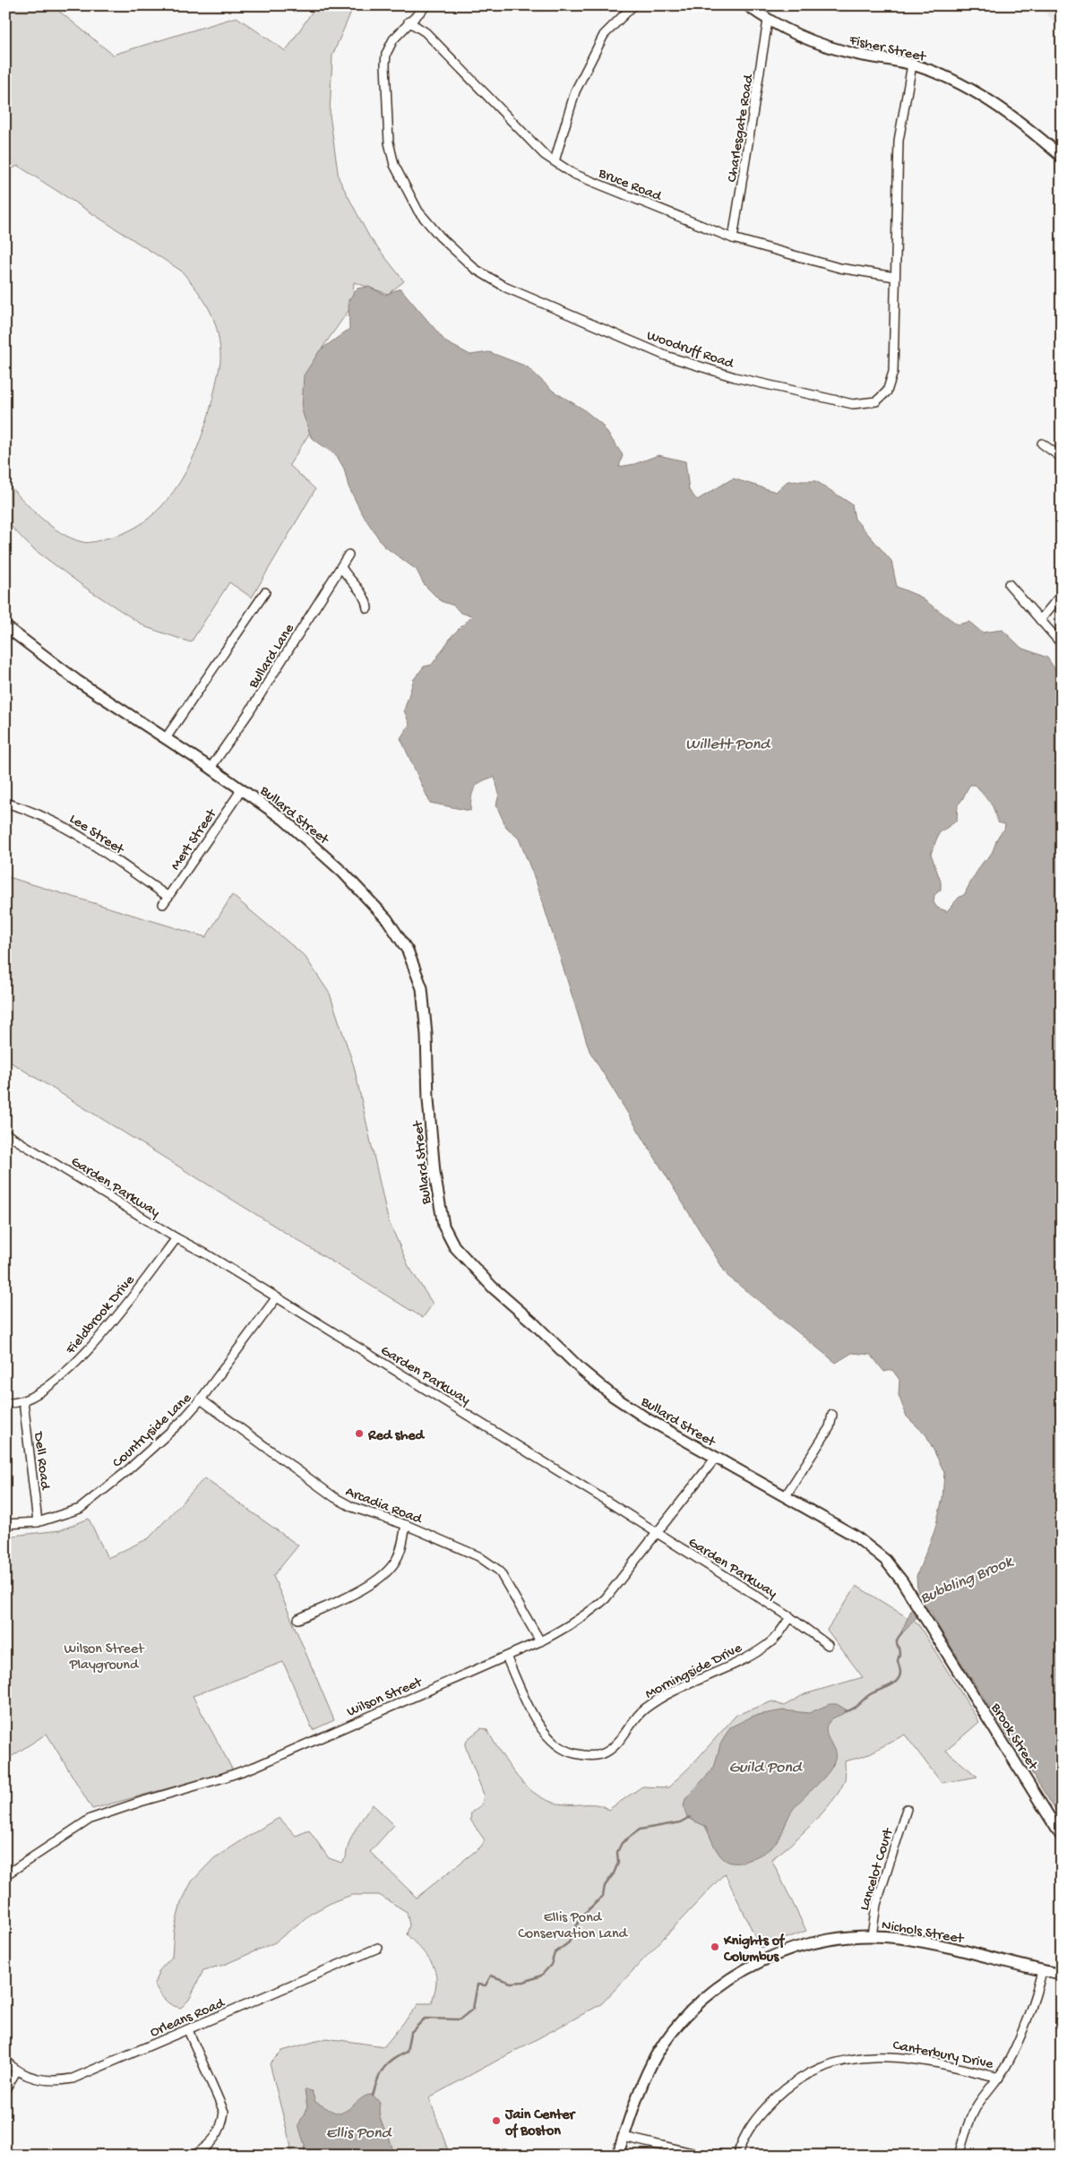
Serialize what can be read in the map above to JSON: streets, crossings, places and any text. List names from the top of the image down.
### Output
{
  "streets": {
    "main road": [
      "Fisher Street",
      "Bullard Street",
      "Brook Street",
      "Nichols Street"
    ],
    "street": [
      "Charlesgate Road",
      "Bruce Road",
      "Woodruff Road",
      "Bullard Lane",
      "Lee Street",
      "Mert Street",
      "Garden Parkway",
      "Fieldbrook Drive",
      "Countryside Lane",
      "Dell Road",
      "Arcadia Road",
      "Morningside Drive",
      "Wilson Street",
      "Lancelot Court",
      "Orleans Road",
      "Canterbury Drive"
    ]
  },
  "crossings": [
    ["Fisher Street", "Charlesgate Road"],
    ["Fisher Street", "Woodruff Road"],
    ["Charlesgate Road", "Bruce Road"],
    ["Bruce Road", "Woodruff Road"],
    ["Bullard Lane", "Bullard Street"],
    ["Bullard Street", "Mert Street"],
    ["Bullard Street", "Wilson Street"],
    ["Bullard Street", "Brook Street"],
    ["Lee Street", "Mert Street"],
    ["Garden Parkway", "Fieldbrook Drive"],
    ["Garden Parkway", "Countryside Lane"],
    ["Garden Parkway", "Morningside Drive"],
    ["Garden Parkway", "Wilson Street"],
    ["Fieldbrook Drive", "Dell Road"],
    ["Countryside Lane", "Dell Road"],
    ["Countryside Lane", "Arcadia Road"],
    ["Arcadia Road", "Wilson Street"],
    ["Morningside Drive", "Wilson Street"],
    ["Lancelot Court", "Nichols Street"]
  ],
  "water": [
    "Willett Pond",
    "Bubbling Brook",
    "Guild Pond",
    "Ellis Pond"
  ],
  "parks": ["Wilson Street Playground", "Ellis Pond Conservation Land"],
  "places": ["Red shed", "Knights of Columbus", "Jain Center of Boston"]
}
